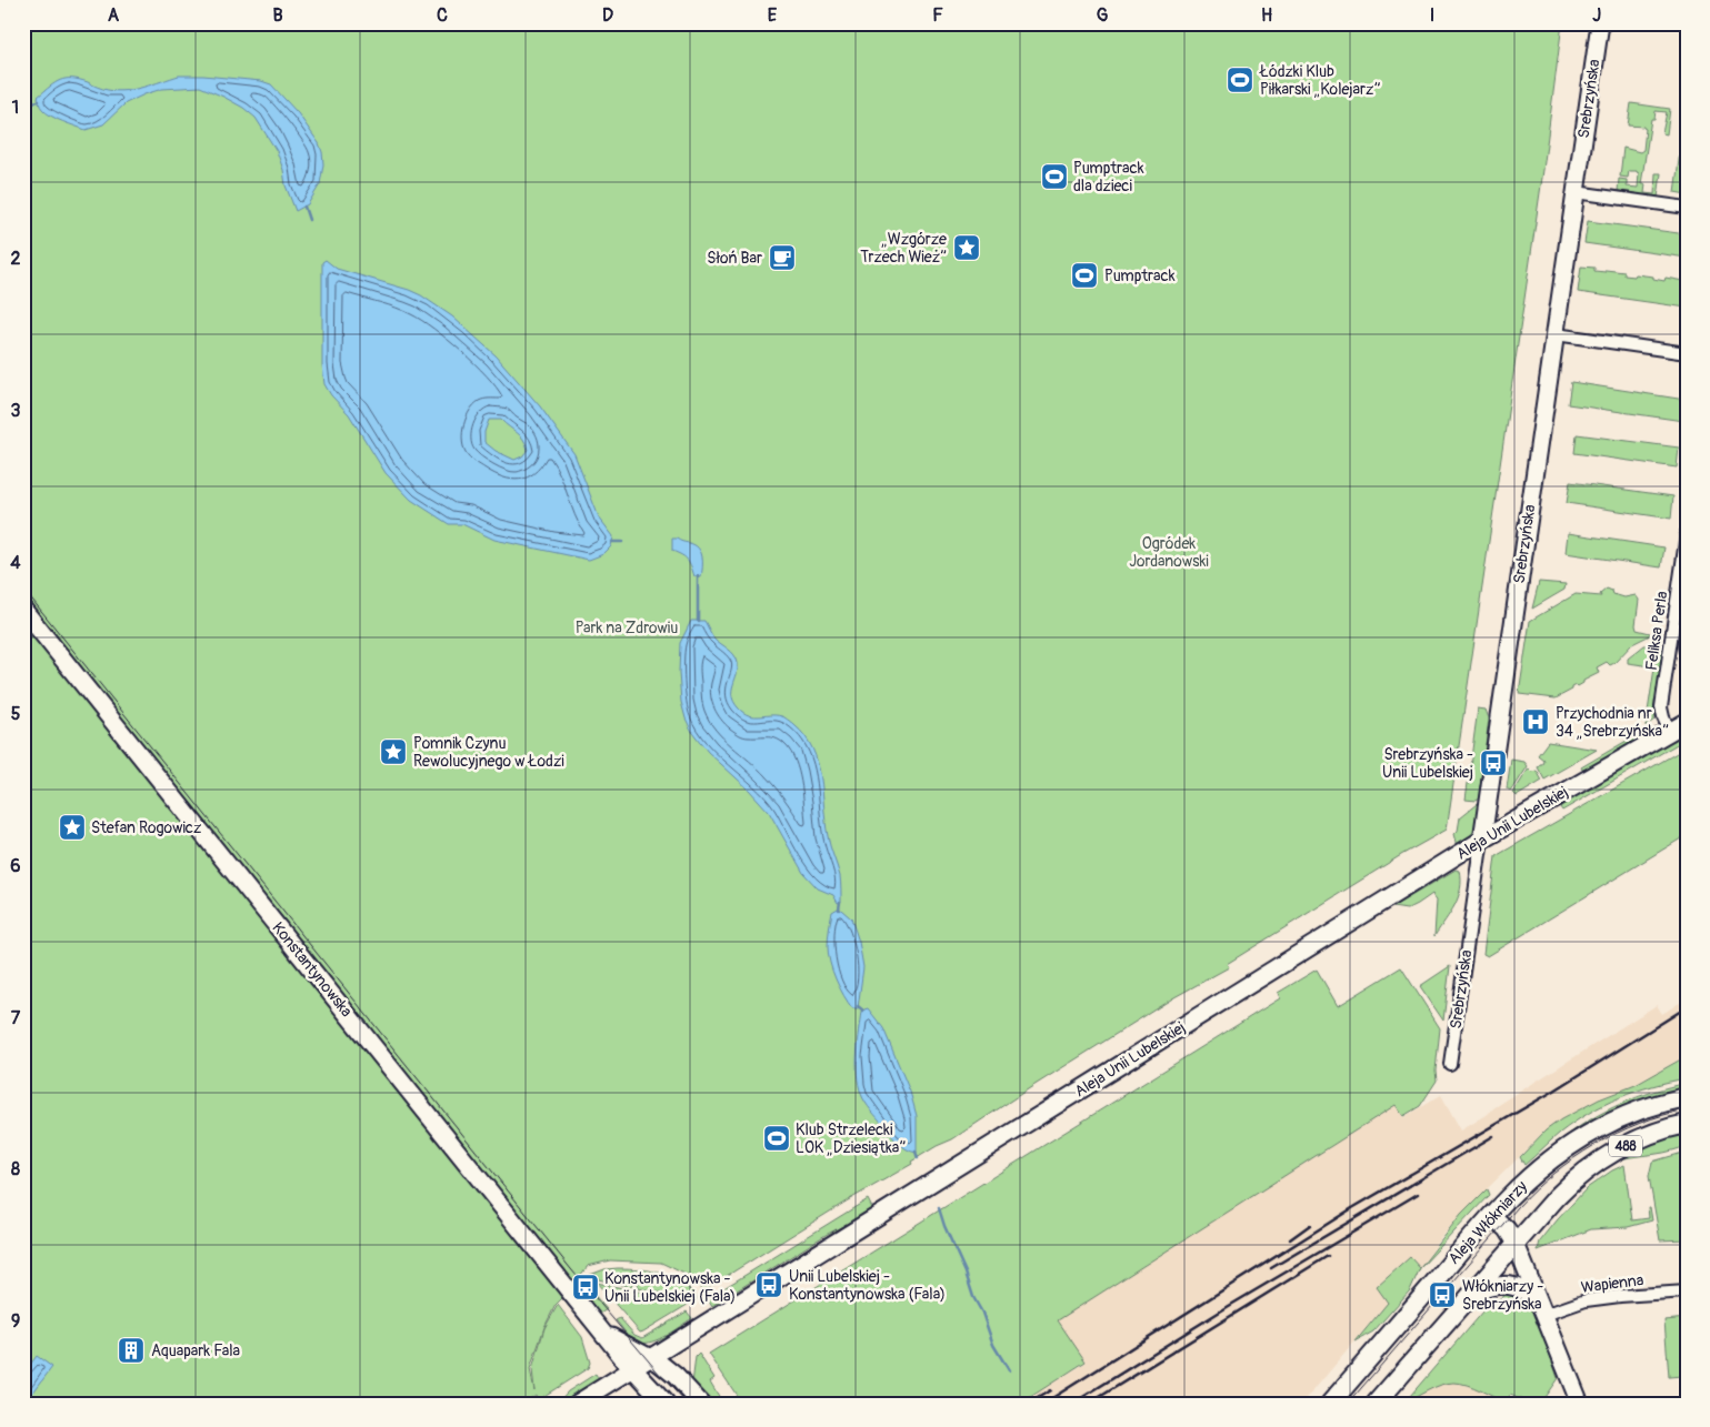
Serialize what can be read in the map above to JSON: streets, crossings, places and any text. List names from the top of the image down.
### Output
{
  "streets": {
    "main road": ["488", "Aleja Włókniarzy"],
    "street": [
      "Srebrzyńska",
      "Feliksa Perla",
      "Aleja Unii Lubelskiej",
      "Konstantynowska",
      "Wapienna"
    ]
  },
  "crossings": [
    ["Srebrzyńska", "Aleja Unii Lubelskiej"],
    ["Feliksa Perla", "Aleja Unii Lubelskiej"],
    ["Aleja Unii Lubelskiej", "Konstantynowska"]
  ],
  "parks": ["Ogródek Jordanowski", "Park na Zdrowiu"],
  "places": {
    "sports": [
      "Łódzki Klub Piłkarski „Kolejarz”",
      "Pumptrack dla dzieci",
      "Pumptrack",
      "Klub Strzelecki LOK „Dziesiątka”"
    ],
    "place": ["„Wzgórze Trzech Wież”", "Pomnik Czynu Rewolucyjnego w Łodzi", "Stefan Rogowicz"],
    "cafe": ["Słoń Bar"],
    "hospital": ["Przychodnia nr 34 „Srebrzyńska”"],
    "bus stop": [
      "Srebrzyńska - Unii Lubelskiej",
      "Unii Lubelskiej - Konstantynowska (Fala)",
      "Konstantynowska - Unii Lubelskiej (Fala)",
      "Włókniarzy - Srebrzyńska"
    ],
    "building": ["Aquapark Fala"]
  },
  "grid": {
    "columns": [
      "A",
      "B",
      "C",
      "D",
      "E",
      "F",
      "G",
      "H",
      "I",
      "J"
    ],
    "rows": [
      "1",
      "2",
      "3",
      "4",
      "5",
      "6",
      "7",
      "8",
      "9"
    ]
  }
}
